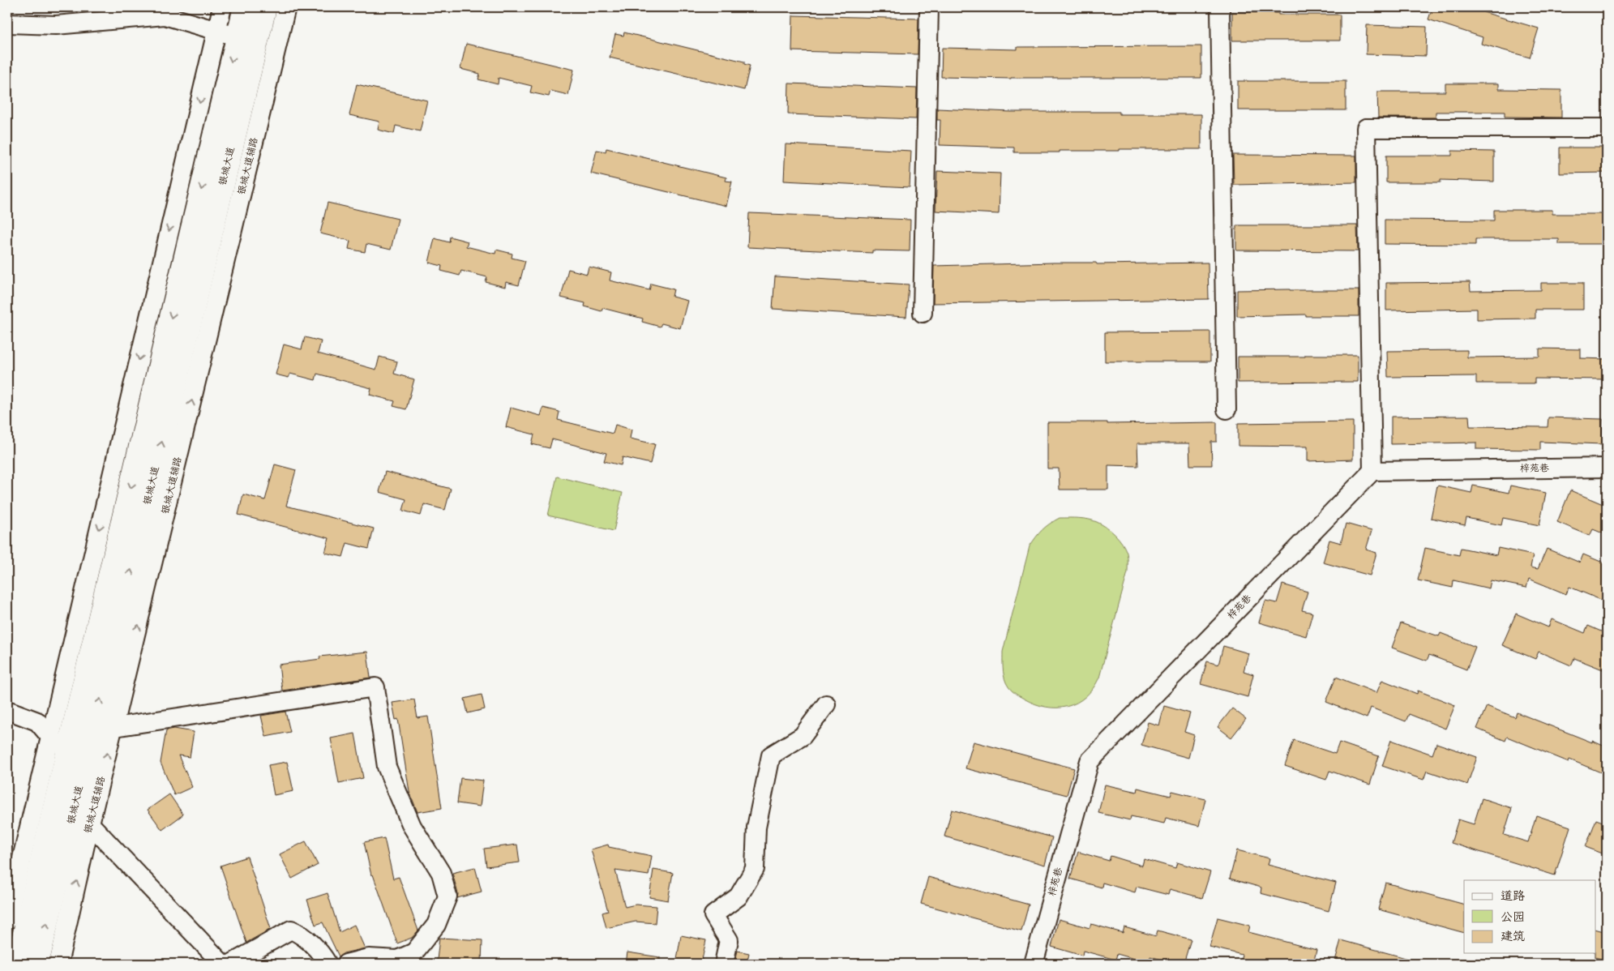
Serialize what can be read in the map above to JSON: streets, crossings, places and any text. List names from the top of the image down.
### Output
{
  "streets": {
    "main road": ["银城大道"],
    "street": ["银城大道辅路", "梓苑巷"]
  },
  "crossings": [
    ["银城大道", "银城大道辅路"]
  ],
  "legend": ["道路", "公园", "建筑"]
}
